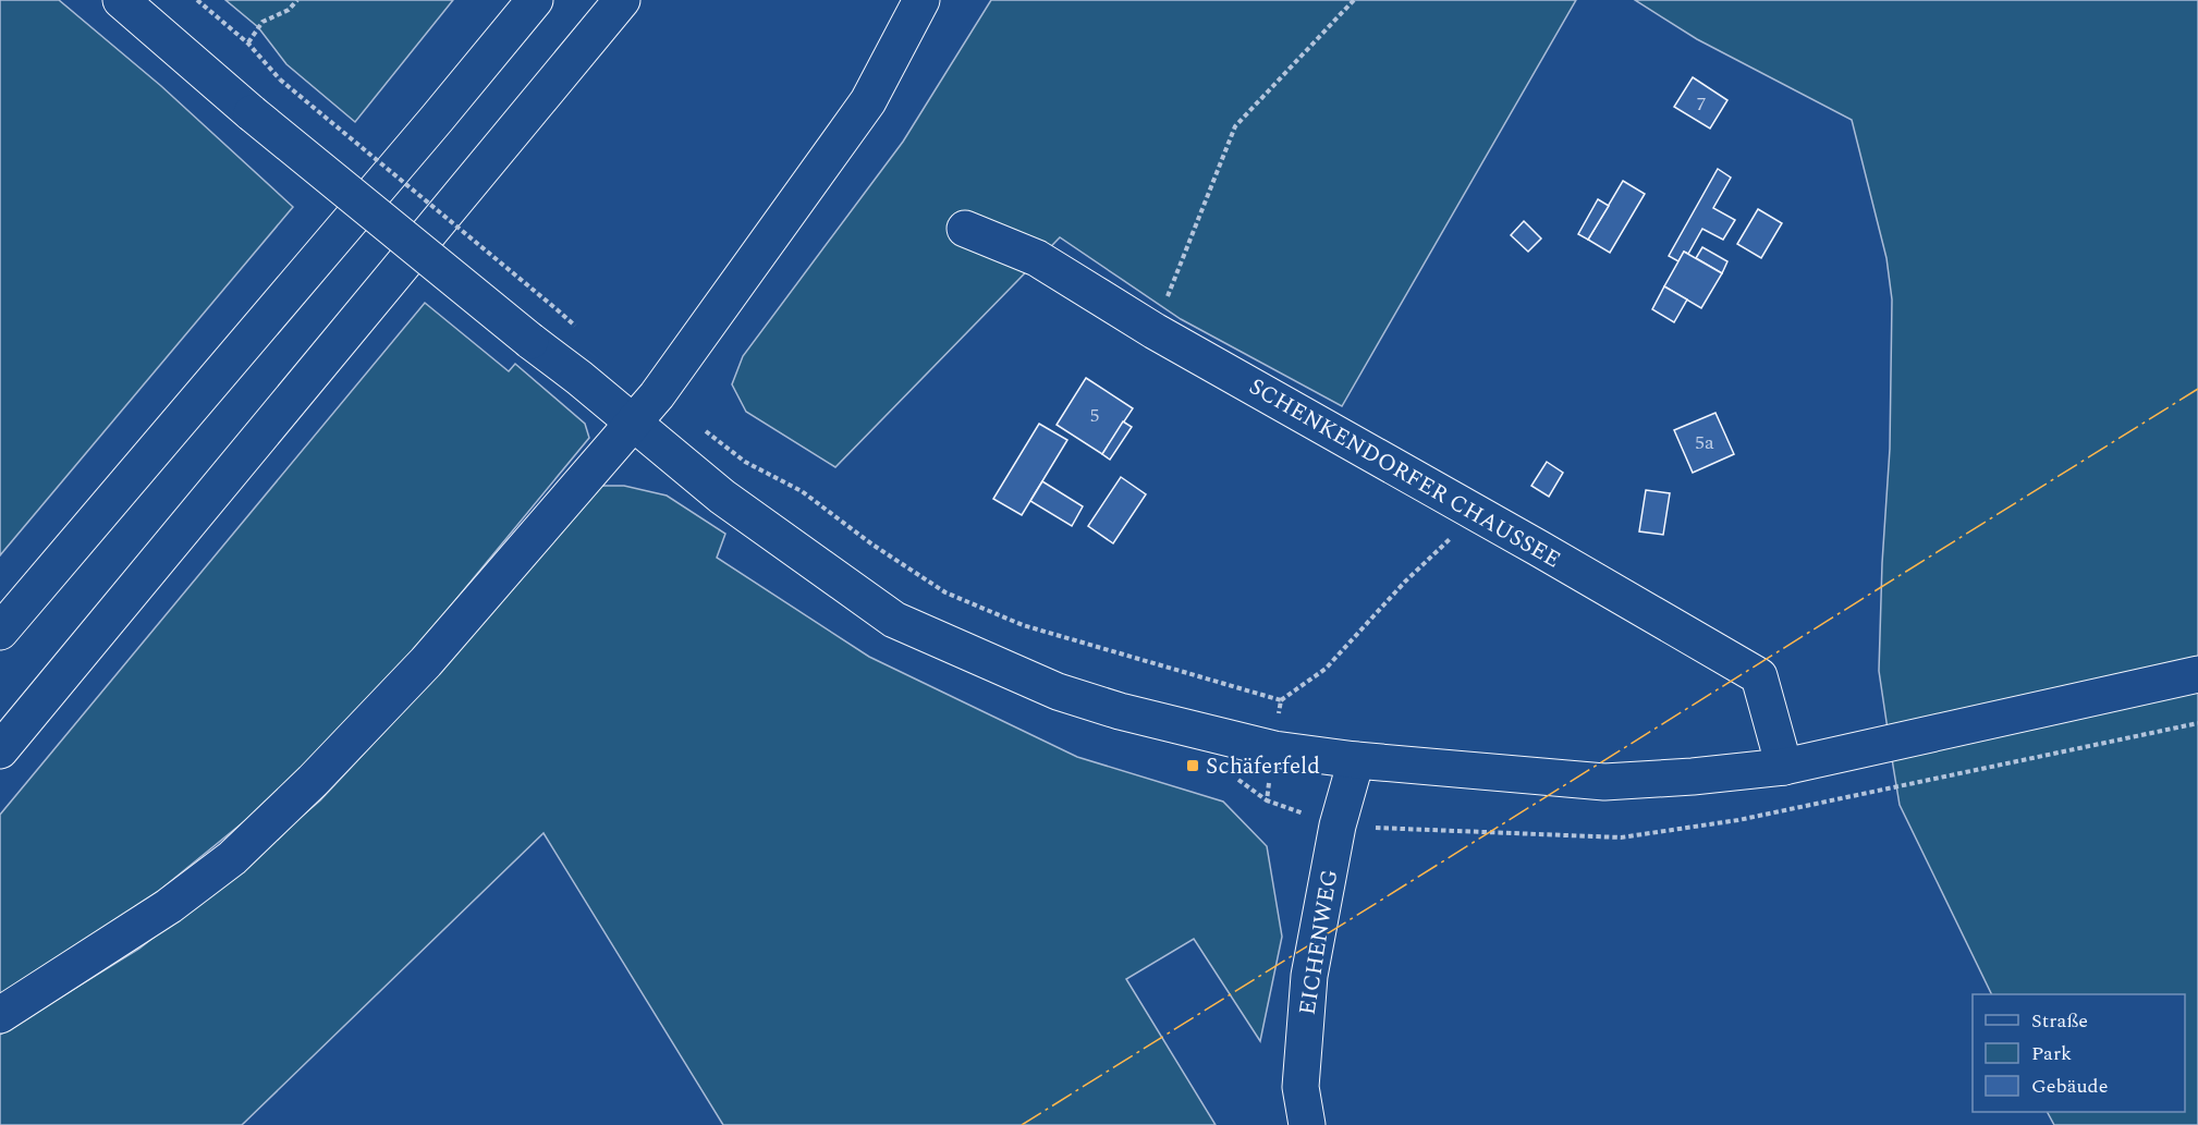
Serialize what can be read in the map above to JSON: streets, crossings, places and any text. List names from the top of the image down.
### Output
{
  "streets": {
    "main road": ["SCHENKENDORFER CHAUSSEE", "EICHENWEG"]
  },
  "places": {
    "transit": ["Schäferfeld"]
  },
  "house_numbers": ["7", "5", "5a"],
  "legend": ["Straße", "Park", "Gebäude"]
}
